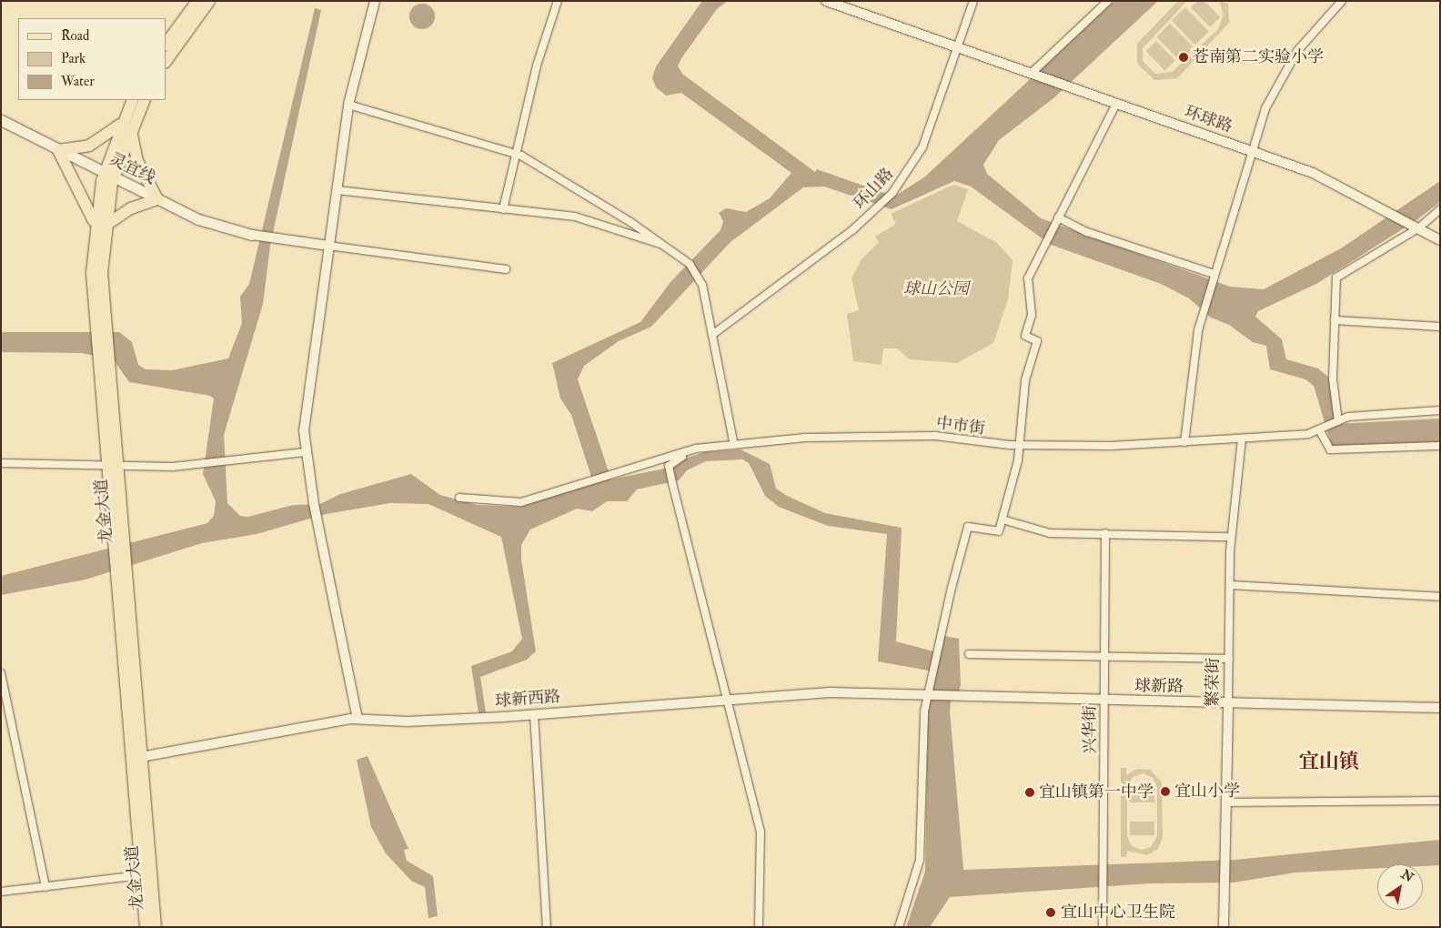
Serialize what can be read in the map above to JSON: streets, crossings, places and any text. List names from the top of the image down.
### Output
{
  "streets": {
    "main road": ["灵宜线", "龙金大道"],
    "street": [
      "环球路",
      "环山路",
      "中市街",
      "繁荣街",
      "球新路",
      "球新西路",
      "兴华街"
    ]
  },
  "crossings": [
    ["环球路", "环山路"],
    ["灵宜线", "龙金大道"],
    ["中市街", "繁荣街"],
    ["龙金大道", "球新西路"],
    ["繁荣街", "球新路"],
    ["球新路", "球新西路"],
    ["球新路", "兴华街"]
  ],
  "districts": ["宜山镇"],
  "parks": ["球山公园"],
  "places": [
    "苍南第二实验小学",
    "宜山小学",
    "宜山镇第一中学",
    "宜山中心卫生院"
  ],
  "legend": ["Road", "Park", "Water"],
  "north": "top right"
}
